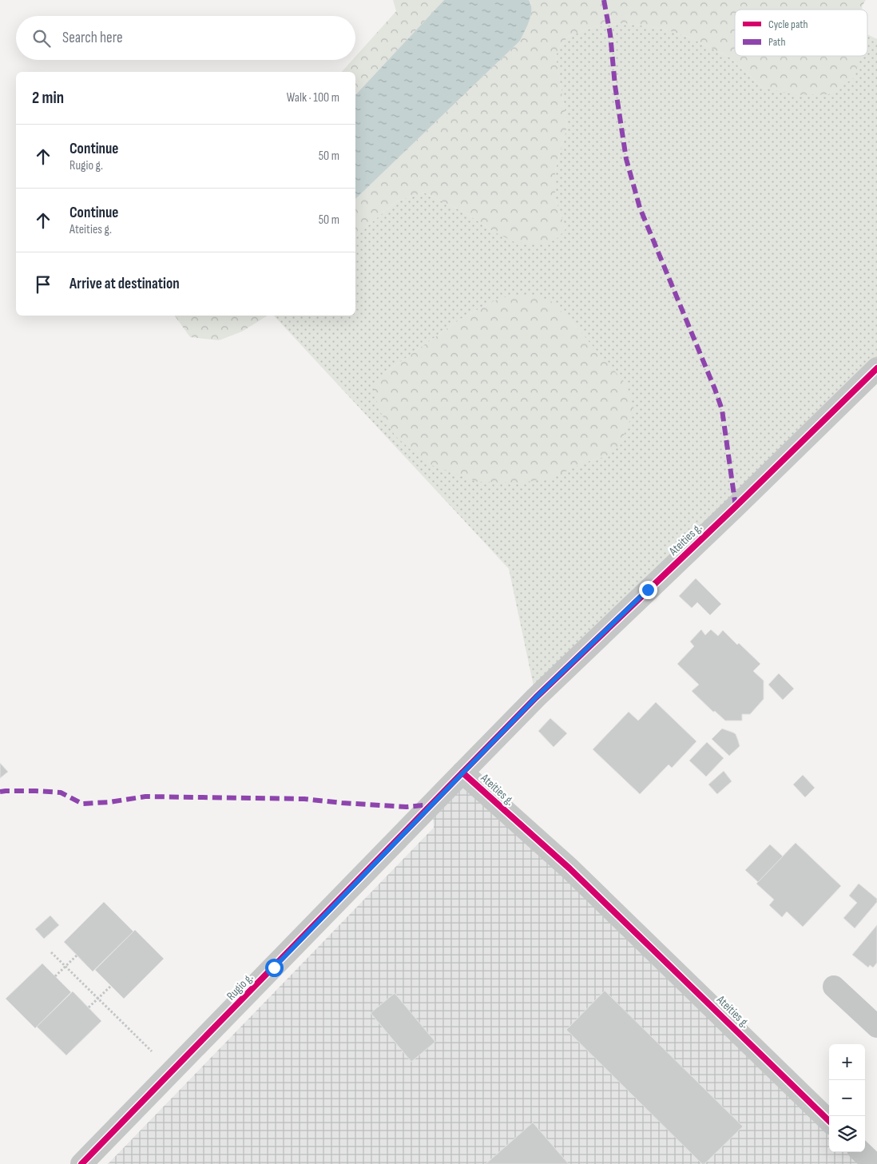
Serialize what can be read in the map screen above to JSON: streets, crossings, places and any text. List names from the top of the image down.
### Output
{
  "streets": {
    "street": ["Ateities g.", "Rugio g."]
  },
  "crossings": [
    ["Ateities g.", "Rugio g."]
  ],
  "legend": ["Cycle path", "Path"],
  "page": {
    "search": "Search here",
    "heading": ["2 min", "Walk · 100 m"],
    "list": [
      ["Continue", "Rugio g.", "50 m"],
      ["Continue", "Ateities g.", "50 m"],
      "Arrive at destination"
    ],
    "map_buttons": ["+", "−"]
  }
}
